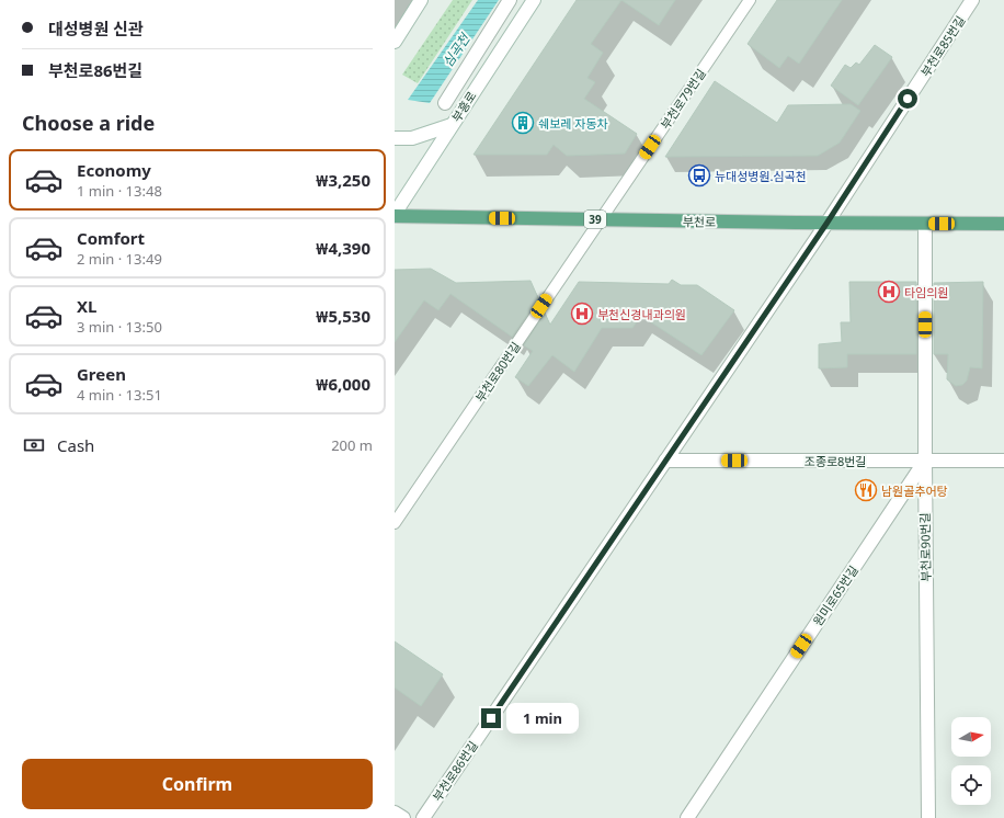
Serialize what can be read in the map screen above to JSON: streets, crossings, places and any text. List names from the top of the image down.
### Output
{
  "streets": {
    "main road": ["39", "부천로"],
    "street": [
      "부천로85번길",
      "부흥로",
      "조종로8번길",
      "부천로90번길",
      "원미로65번길",
      "부천로86번길"
    ],
    "lane": ["부천로79번길", "부천로80번길"]
  },
  "crossings": [
    ["부천로85번길", "부천로"],
    ["부천로85번길", "부천로86번길"],
    ["부천로79번길", "부천로"],
    ["부천로79번길", "부천로80번길"],
    ["부흥로", "부천로"],
    ["부천로", "부천로80번길"],
    ["부천로", "부천로90번길"],
    ["부천로", "부천로86번길"],
    ["조종로8번길", "부천로90번길"],
    ["조종로8번길", "원미로65번길"],
    ["조종로8번길", "부천로86번길"],
    ["부천로90번길", "원미로65번길"]
  ],
  "water": ["심곡천"],
  "places": {
    "building": ["쉐보레 자동차"],
    "bus stop": ["뉴대성병원.심곡천"],
    "hospital": ["타임의원", "부천신경내과의원"],
    "restaurant": ["남원골추어탕"]
  },
  "north": "right",
  "page": {
    "banner": ["대성병원 신관", "부천로86번길"],
    "heading": "Choose a ride",
    "list": [
      {
        "name": "Economy",
        "note": "1 min · 13:48",
        "value": "₩3,250"
      },
      {
        "name": "Comfort",
        "note": "2 min · 13:49",
        "value": "₩4,390"
      },
      {
        "name": "XL",
        "note": "3 min · 13:50",
        "value": "₩5,530"
      },
      {
        "name": "Green",
        "note": "4 min · 13:51",
        "value": "₩6,000"
      }
    ],
    "pay": ["Cash", "200 m"],
    "bubble": "1 min",
    "buttons": "Confirm"
  }
}
